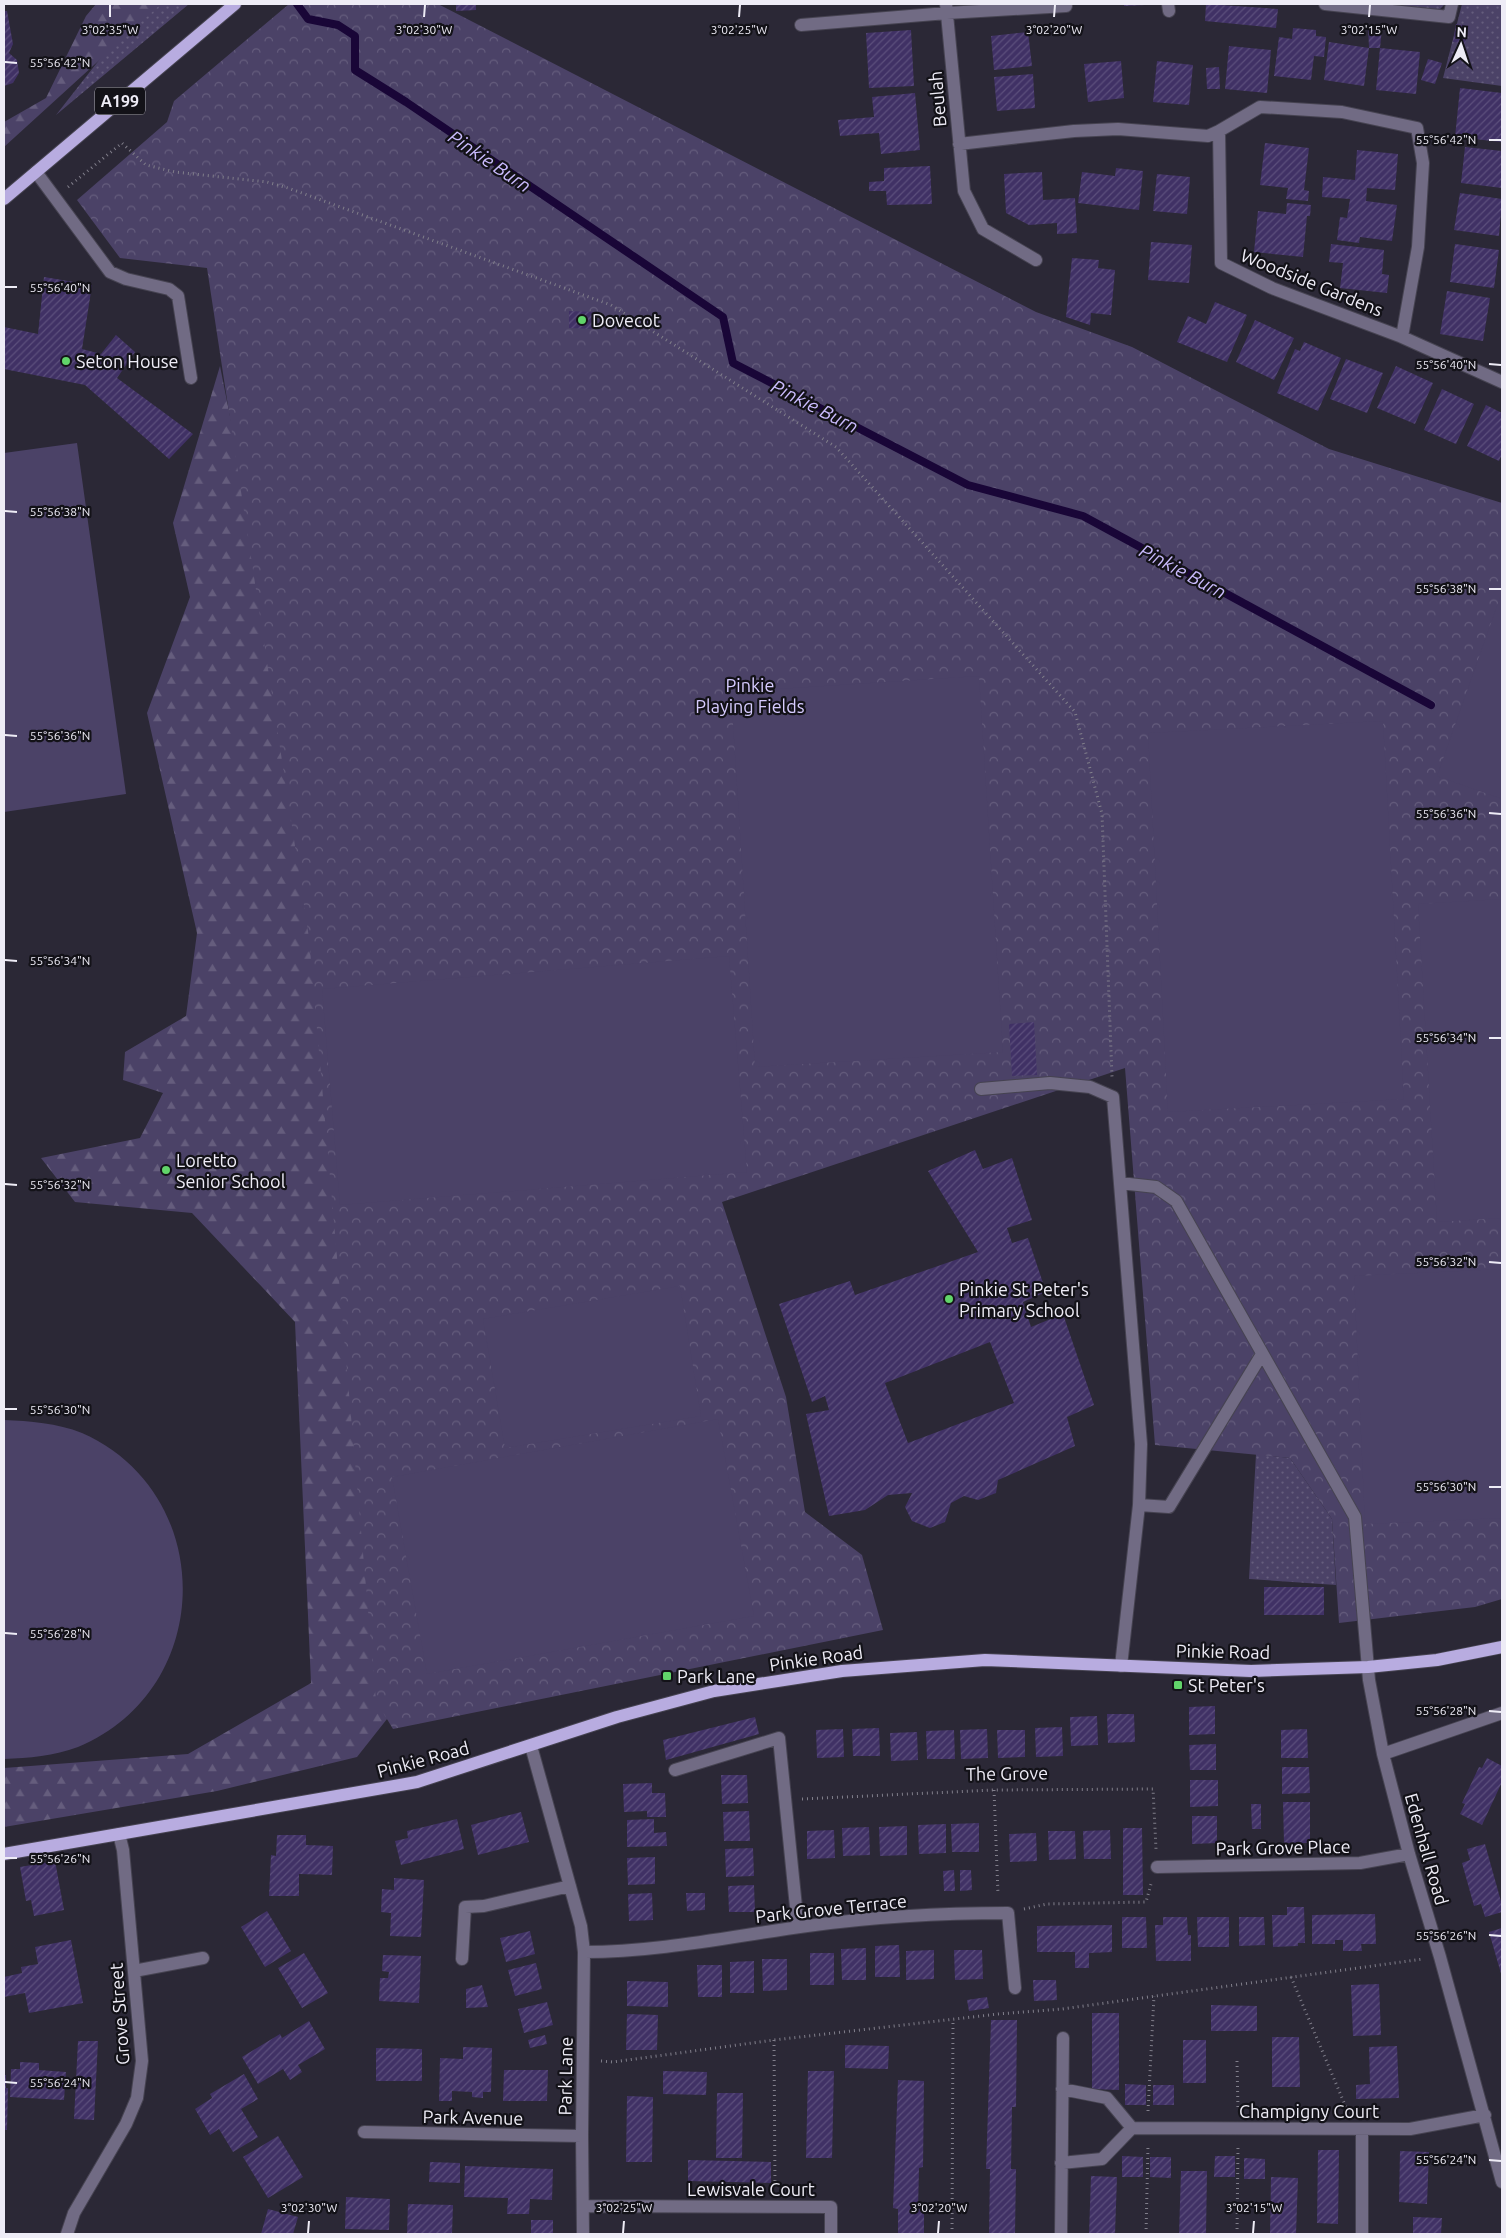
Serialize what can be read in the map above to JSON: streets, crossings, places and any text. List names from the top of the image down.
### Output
{
  "streets": {
    "main road": ["A199", "Pinkie Road"],
    "street": [
      "Beulah",
      "Woodside Gardens",
      "Park Grove Place",
      "Edenhall Road",
      "Park Grove Terrace",
      "Grove Street",
      "Park Lane",
      "Champigny Court",
      "Park Avenue",
      "Lewisvale Court"
    ],
    "path": ["The Grove"]
  },
  "crossings": [
    ["Beulah", "Woodside Gardens"],
    ["Pinkie Road", "Edenhall Road"],
    ["Pinkie Road", "Grove Street"],
    ["Pinkie Road", "Park Lane"],
    ["The Grove", "Park Grove Place"],
    ["Park Grove Place", "Edenhall Road"],
    ["Edenhall Road", "Champigny Court"],
    ["Park Grove Terrace", "Park Lane"],
    ["Park Lane", "Park Avenue"],
    ["Park Lane", "Lewisvale Court"]
  ],
  "water": ["Pinkie Burn"],
  "parks": ["Pinkie Playing Fields"],
  "places": {
    "other": [
      "Dovecot",
      "Seton House",
      "Loretto Senior School",
      "Pinkie St Peter's Primary School"
    ],
    "transit": ["Park Lane", "St Peter's"]
  },
  "north": "top",
  "coordinates": [
    "3°02'35\"W",
    "3°02'30\"W",
    "3°02'25\"W",
    "3°02'20\"W",
    "3°02'15\"W",
    "55°56'42\"N",
    "55°56'40\"N",
    "55°56'38\"N",
    "55°56'36\"N",
    "55°56'34\"N",
    "55°56'32\"N",
    "55°56'30\"N",
    "55°56'28\"N",
    "55°56'26\"N",
    "55°56'24\"N"
  ]
}
